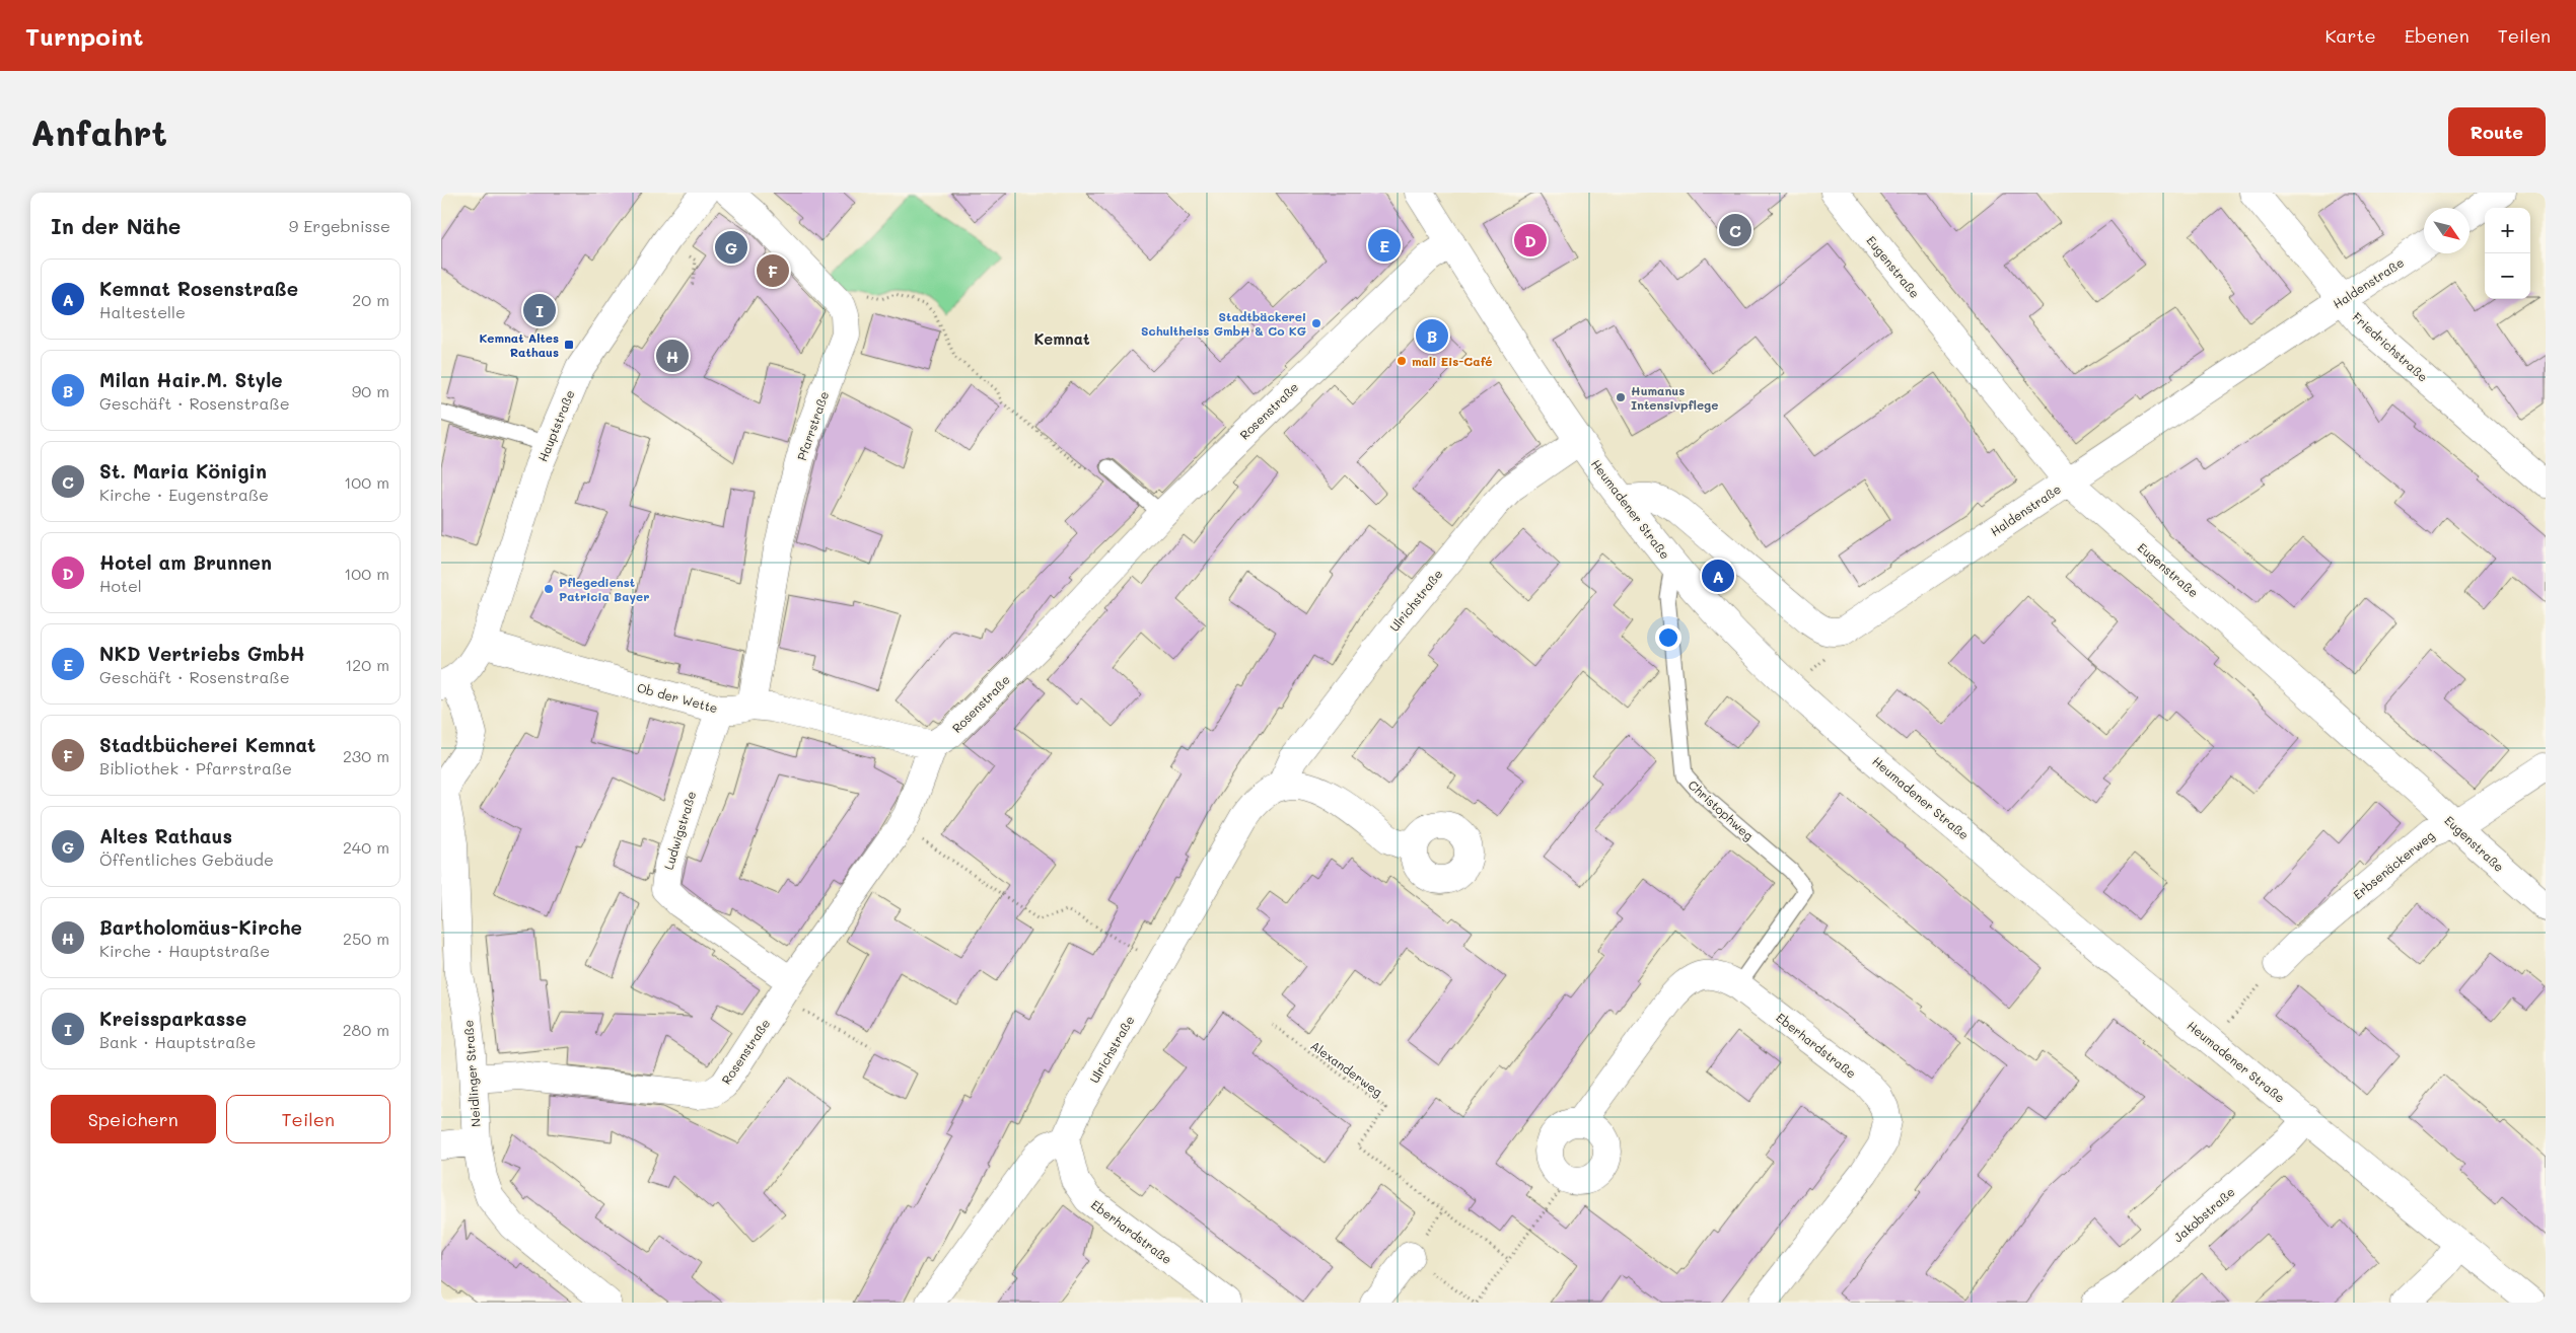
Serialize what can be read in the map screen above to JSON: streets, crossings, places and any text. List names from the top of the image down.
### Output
{
  "streets": {
    "street": [
      "Eugenstraße",
      "Haldenstraße",
      "Friedrichstraße",
      "Rosenstraße",
      "Hauptstraße",
      "Pfarrstraße",
      "Heumadener Straße",
      "Ulrichstraße",
      "Ob der Wette",
      "Ludwigstraße",
      "Erbsenäckerweg",
      "Eberhardstraße",
      "Neidlinger Straße",
      "Jakobstraße"
    ],
    "lane": ["Christophweg"],
    "path": ["Alexanderweg"]
  },
  "crossings": [
    ["Eugenstraße", "Haldenstraße"],
    ["Eugenstraße", "Erbsenäckerweg"],
    ["Haldenstraße", "Friedrichstraße"],
    ["Rosenstraße", "Heumadener Straße"],
    ["Rosenstraße", "Ob der Wette"],
    ["Rosenstraße", "Ludwigstraße"],
    ["Rosenstraße", "Neidlinger Straße"],
    ["Hauptstraße", "Ob der Wette"],
    ["Hauptstraße", "Neidlinger Straße"],
    ["Pfarrstraße", "Ob der Wette"],
    ["Heumadener Straße", "Ulrichstraße"],
    ["Heumadener Straße", "Christophweg"],
    ["Heumadener Straße", "Jakobstraße"],
    ["Ulrichstraße", "Eberhardstraße"],
    ["Ob der Wette", "Ludwigstraße"],
    ["Christophweg", "Eberhardstraße"]
  ],
  "districts": ["Kemnat"],
  "places": {
    "other": [
      "Stadtbäckerei Schultheiss GmbH & Co KG",
      "mali Eis-Café",
      "Humanus Intensivpflege",
      "Pflegedienst Patricia Bayer"
    ],
    "transit": ["Kemnat Altes Rathaus"]
  },
  "north": "bottom right",
  "page": {
    "header": "Turnpoint",
    "nav": ["Karte", "Ebenen", "Teilen"],
    "buttons": [
      "Route",
      ["Speichern", "Teilen"]
    ],
    "title": "Anfahrt",
    "heading": ["In der Nähe", "9 Ergebnisse"],
    "map_buttons": ["+", "−"],
    "pins": [
      "C",
      "D",
      "E",
      "G",
      "F",
      "I",
      "B",
      "H",
      "A"
    ],
    "list": [
      {
        "mark": "A",
        "name": "Kemnat Rosenstraße",
        "note": "Haltestelle",
        "value": "20 m"
      },
      {
        "mark": "B",
        "name": "Milan Hair.M. Style",
        "note": "Geschäft · Rosenstraße",
        "value": "90 m"
      },
      {
        "mark": "C",
        "name": "St. Maria Königin",
        "note": "Kirche · Eugenstraße",
        "value": "100 m"
      },
      {
        "mark": "D",
        "name": "Hotel am Brunnen",
        "note": "Hotel",
        "value": "100 m"
      },
      {
        "mark": "E",
        "name": "NKD Vertriebs GmbH",
        "note": "Geschäft · Rosenstraße",
        "value": "120 m"
      },
      {
        "mark": "F",
        "name": "Stadtbücherei Kemnat",
        "note": "Bibliothek · Pfarrstraße",
        "value": "230 m"
      },
      {
        "mark": "G",
        "name": "Altes Rathaus",
        "note": "Öffentliches Gebäude",
        "value": "240 m"
      },
      {
        "mark": "H",
        "name": "Bartholomäus-Kirche",
        "note": "Kirche · Hauptstraße",
        "value": "250 m"
      },
      {
        "mark": "I",
        "name": "Kreissparkasse",
        "note": "Bank · Hauptstraße",
        "value": "280 m"
      }
    ]
  }
}
